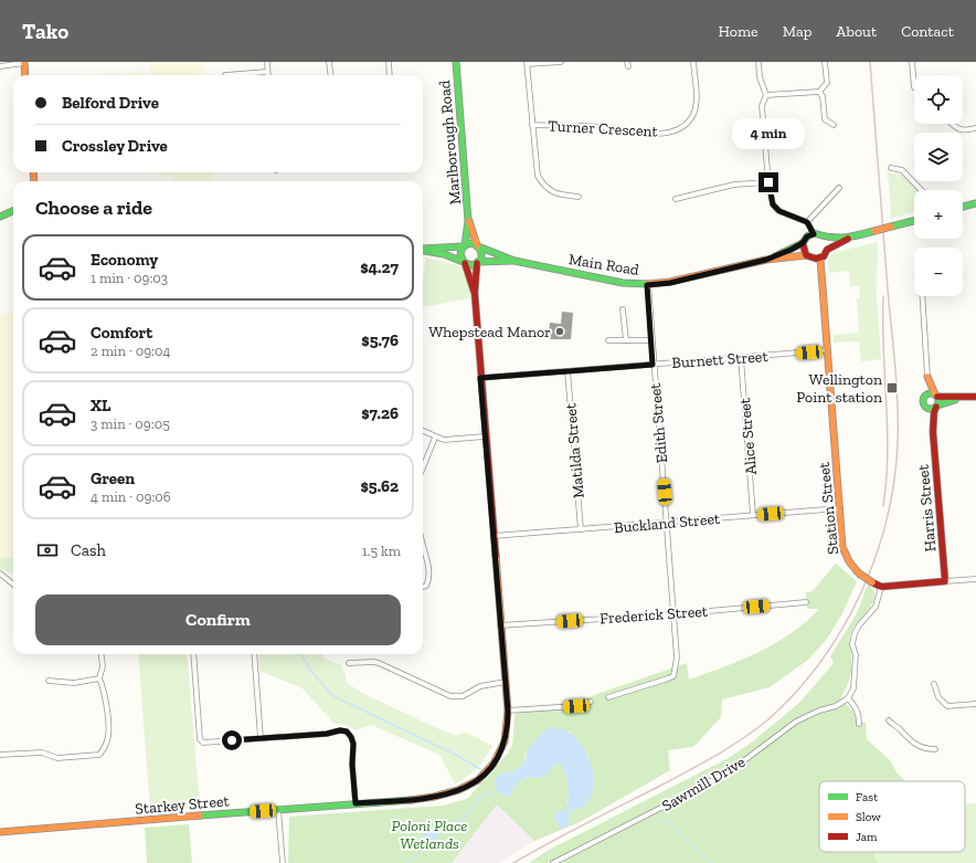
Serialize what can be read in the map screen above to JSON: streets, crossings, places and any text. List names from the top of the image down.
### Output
{
  "streets": {
    "street": [
      "Turner Crescent",
      "Marlborough Road",
      "Main Road",
      "Burnett Street",
      "Edith Street",
      "Alice Street",
      "Matilda Street",
      "Station Street",
      "Harris Street",
      "Buckland Street",
      "Frederick Street",
      "Sawmill Drive",
      "Starkey Street"
    ]
  },
  "crossings": [
    ["Marlborough Road", "Main Road"],
    ["Main Road", "Edith Street"],
    ["Main Road", "Station Street"],
    ["Burnett Street", "Edith Street"],
    ["Burnett Street", "Alice Street"],
    ["Burnett Street", "Matilda Street"],
    ["Burnett Street", "Station Street"],
    ["Burnett Street", "Starkey Street"],
    ["Edith Street", "Buckland Street"],
    ["Edith Street", "Frederick Street"],
    ["Alice Street", "Buckland Street"],
    ["Matilda Street", "Buckland Street"],
    ["Station Street", "Buckland Street"],
    ["Buckland Street", "Starkey Street"],
    ["Frederick Street", "Starkey Street"]
  ],
  "parks": ["Poloni Place Wetlands"],
  "places": {
    "other": ["Whepstead Manor"],
    "transit": ["Wellington Point station"]
  },
  "legend": ["Fast", "Slow", "Jam"],
  "page": {
    "header": "Tako",
    "nav": [
      "Home",
      "Map",
      "About",
      "Contact"
    ],
    "map_buttons": ["+", "−"],
    "banner": ["Belford Drive", "Crossley Drive"],
    "bubble": "4 min",
    "heading": "Choose a ride",
    "list": [
      {
        "name": "Economy",
        "note": "1 min · 09:03",
        "value": "$4.27"
      },
      {
        "name": "Comfort",
        "note": "2 min · 09:04",
        "value": "$5.76"
      },
      {
        "name": "XL",
        "note": "3 min · 09:05",
        "value": "$7.26"
      },
      {
        "name": "Green",
        "note": "4 min · 09:06",
        "value": "$5.62"
      }
    ],
    "pay": ["Cash", "1.5 km"],
    "buttons": "Confirm"
  }
}
